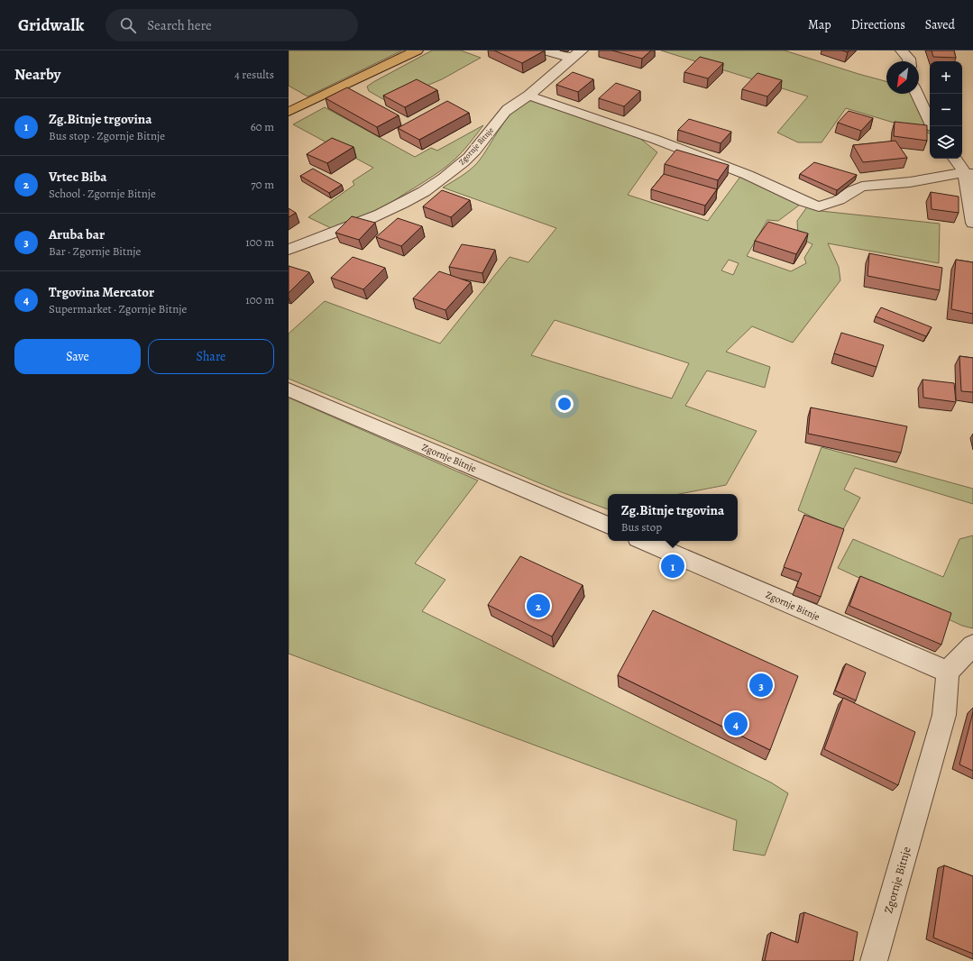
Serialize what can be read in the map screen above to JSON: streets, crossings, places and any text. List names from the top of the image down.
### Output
{
  "streets": {
    "street": ["Zgornje Bitnje"]
  },
  "north": "bottom left",
  "page": {
    "header": "Gridwalk",
    "search": "Search here",
    "nav": ["Map", "Directions", "Saved"],
    "heading": ["Nearby", "4 results"],
    "map_buttons": ["+", "−"],
    "list": [
      {
        "mark": "1",
        "name": "Zg.Bitnje trgovina",
        "note": "Bus stop · Zgornje Bitnje",
        "value": "60 m"
      },
      {
        "mark": "2",
        "name": "Vrtec Biba",
        "note": "School · Zgornje Bitnje",
        "value": "70 m"
      },
      {
        "mark": "3",
        "name": "Aruba bar",
        "note": "Bar · Zgornje Bitnje",
        "value": "100 m"
      },
      {
        "mark": "4",
        "name": "Trgovina Mercator",
        "note": "Supermarket · Zgornje Bitnje",
        "value": "100 m"
      }
    ],
    "buttons": ["Save", "Share"],
    "popup": ["Zg.Bitnje trgovina", "Bus stop"],
    "pins": [
      "1",
      "2",
      "3",
      "4"
    ]
  }
}
